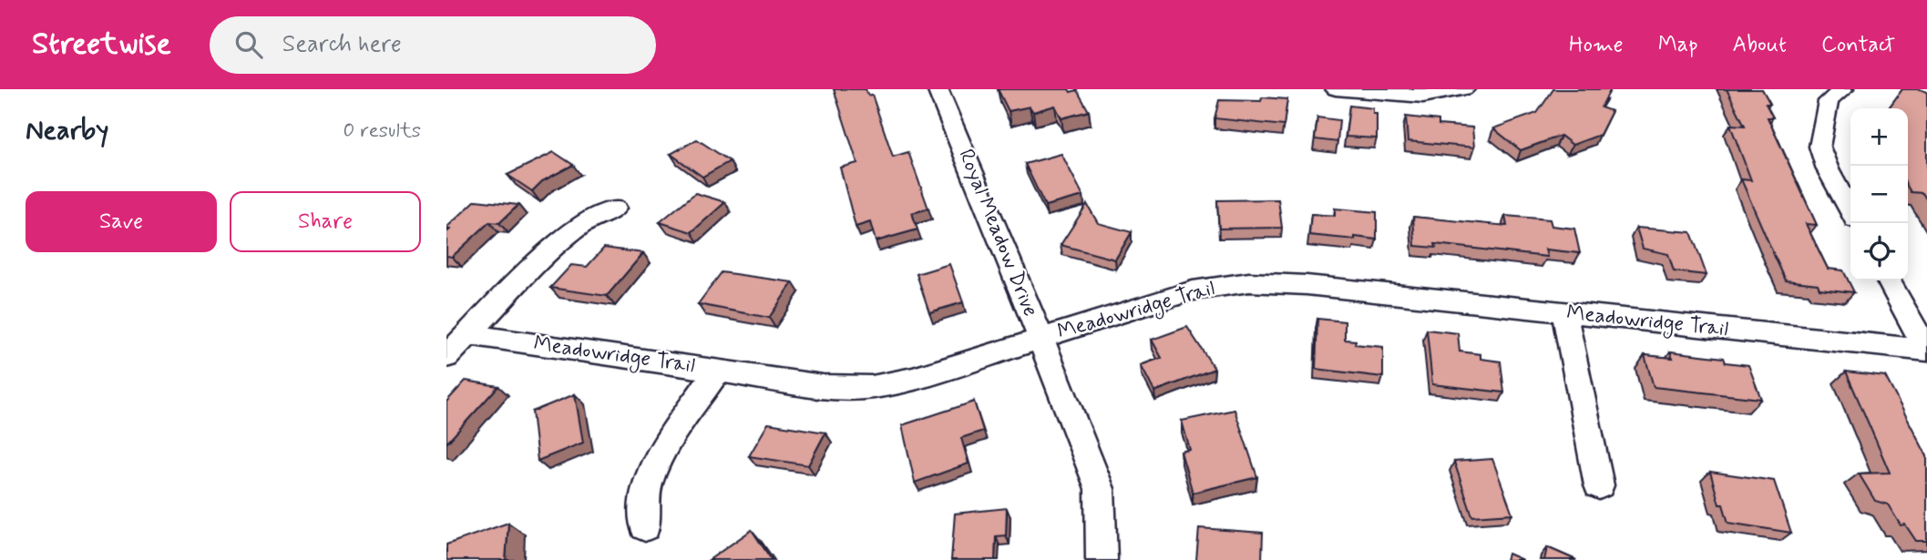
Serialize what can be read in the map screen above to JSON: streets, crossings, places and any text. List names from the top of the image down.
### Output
{
  "streets": {
    "street": ["Royal Meadow Drive", "Meadowridge Trail"]
  },
  "crossings": [
    ["Royal Meadow Drive", "Meadowridge Trail"]
  ],
  "page": {
    "header": "Streetwise",
    "search": "Search here",
    "nav": [
      "Home",
      "Map",
      "About",
      "Contact"
    ],
    "heading": ["Nearby", "0 results"],
    "map_buttons": ["+", "−"],
    "buttons": ["Save", "Share"]
  }
}
